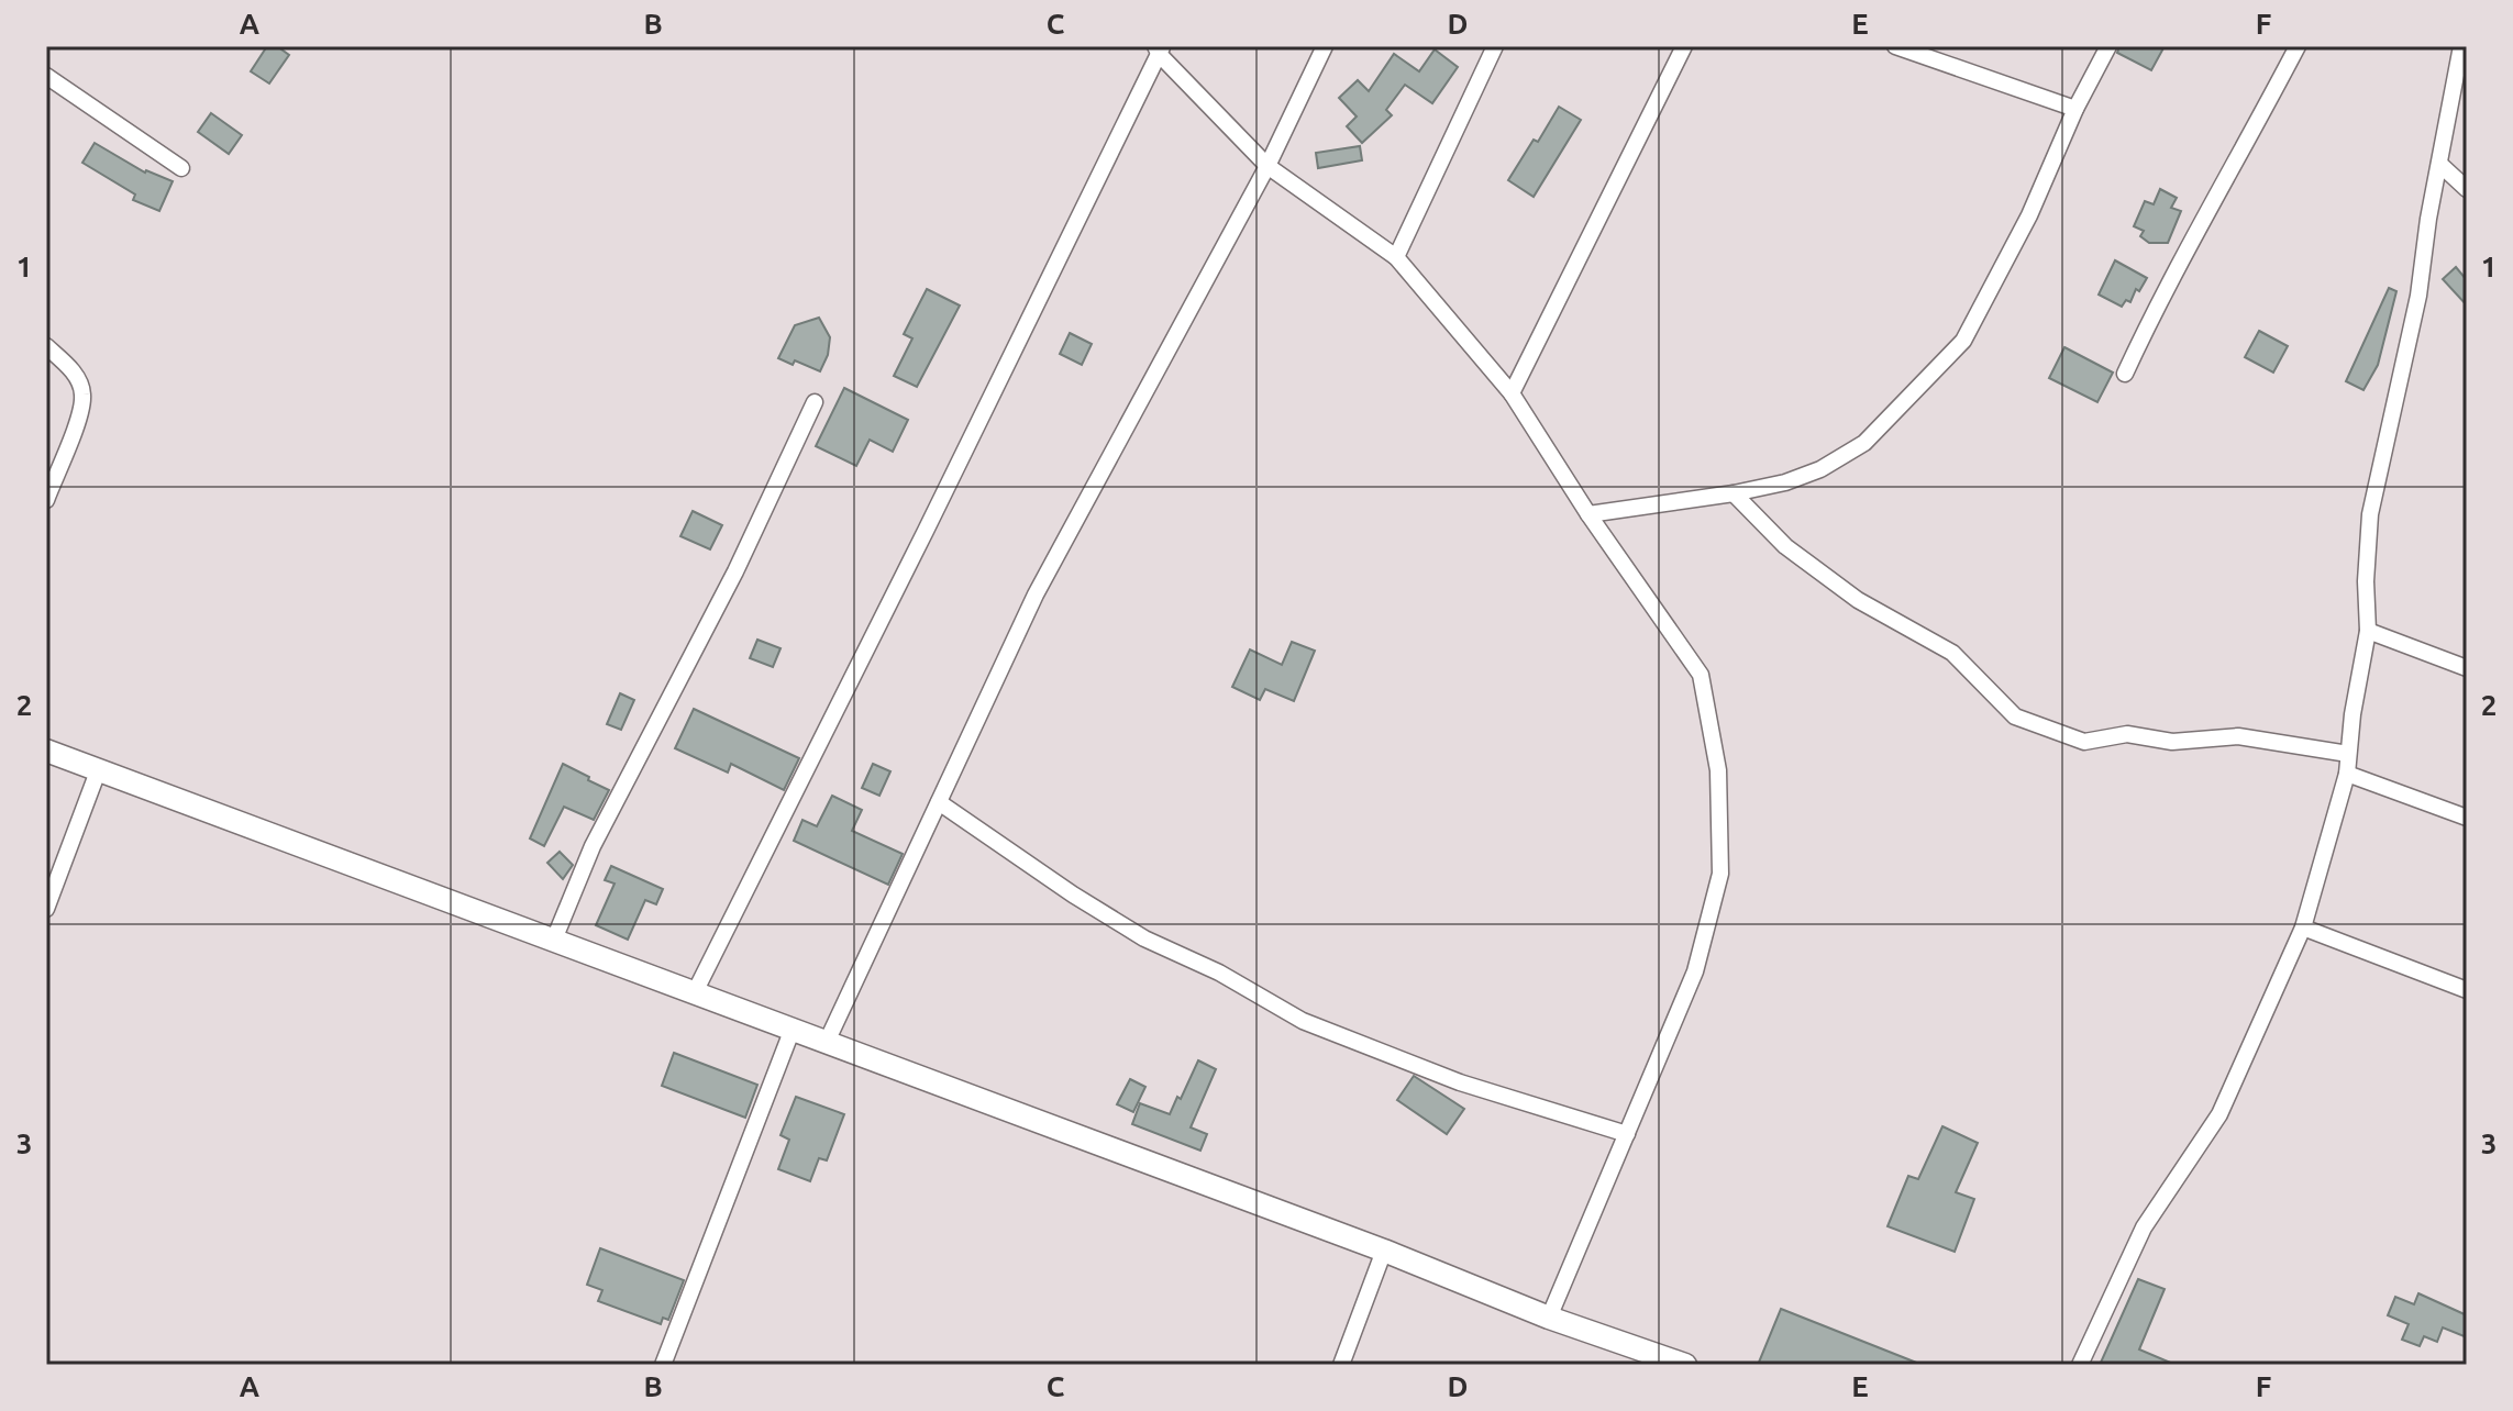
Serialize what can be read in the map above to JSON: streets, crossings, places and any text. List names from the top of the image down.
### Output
{
  "grid": {
    "columns": [
      "A",
      "B",
      "C",
      "D",
      "E",
      "F"
    ],
    "rows": ["1", "2", "3"]
  }
}
